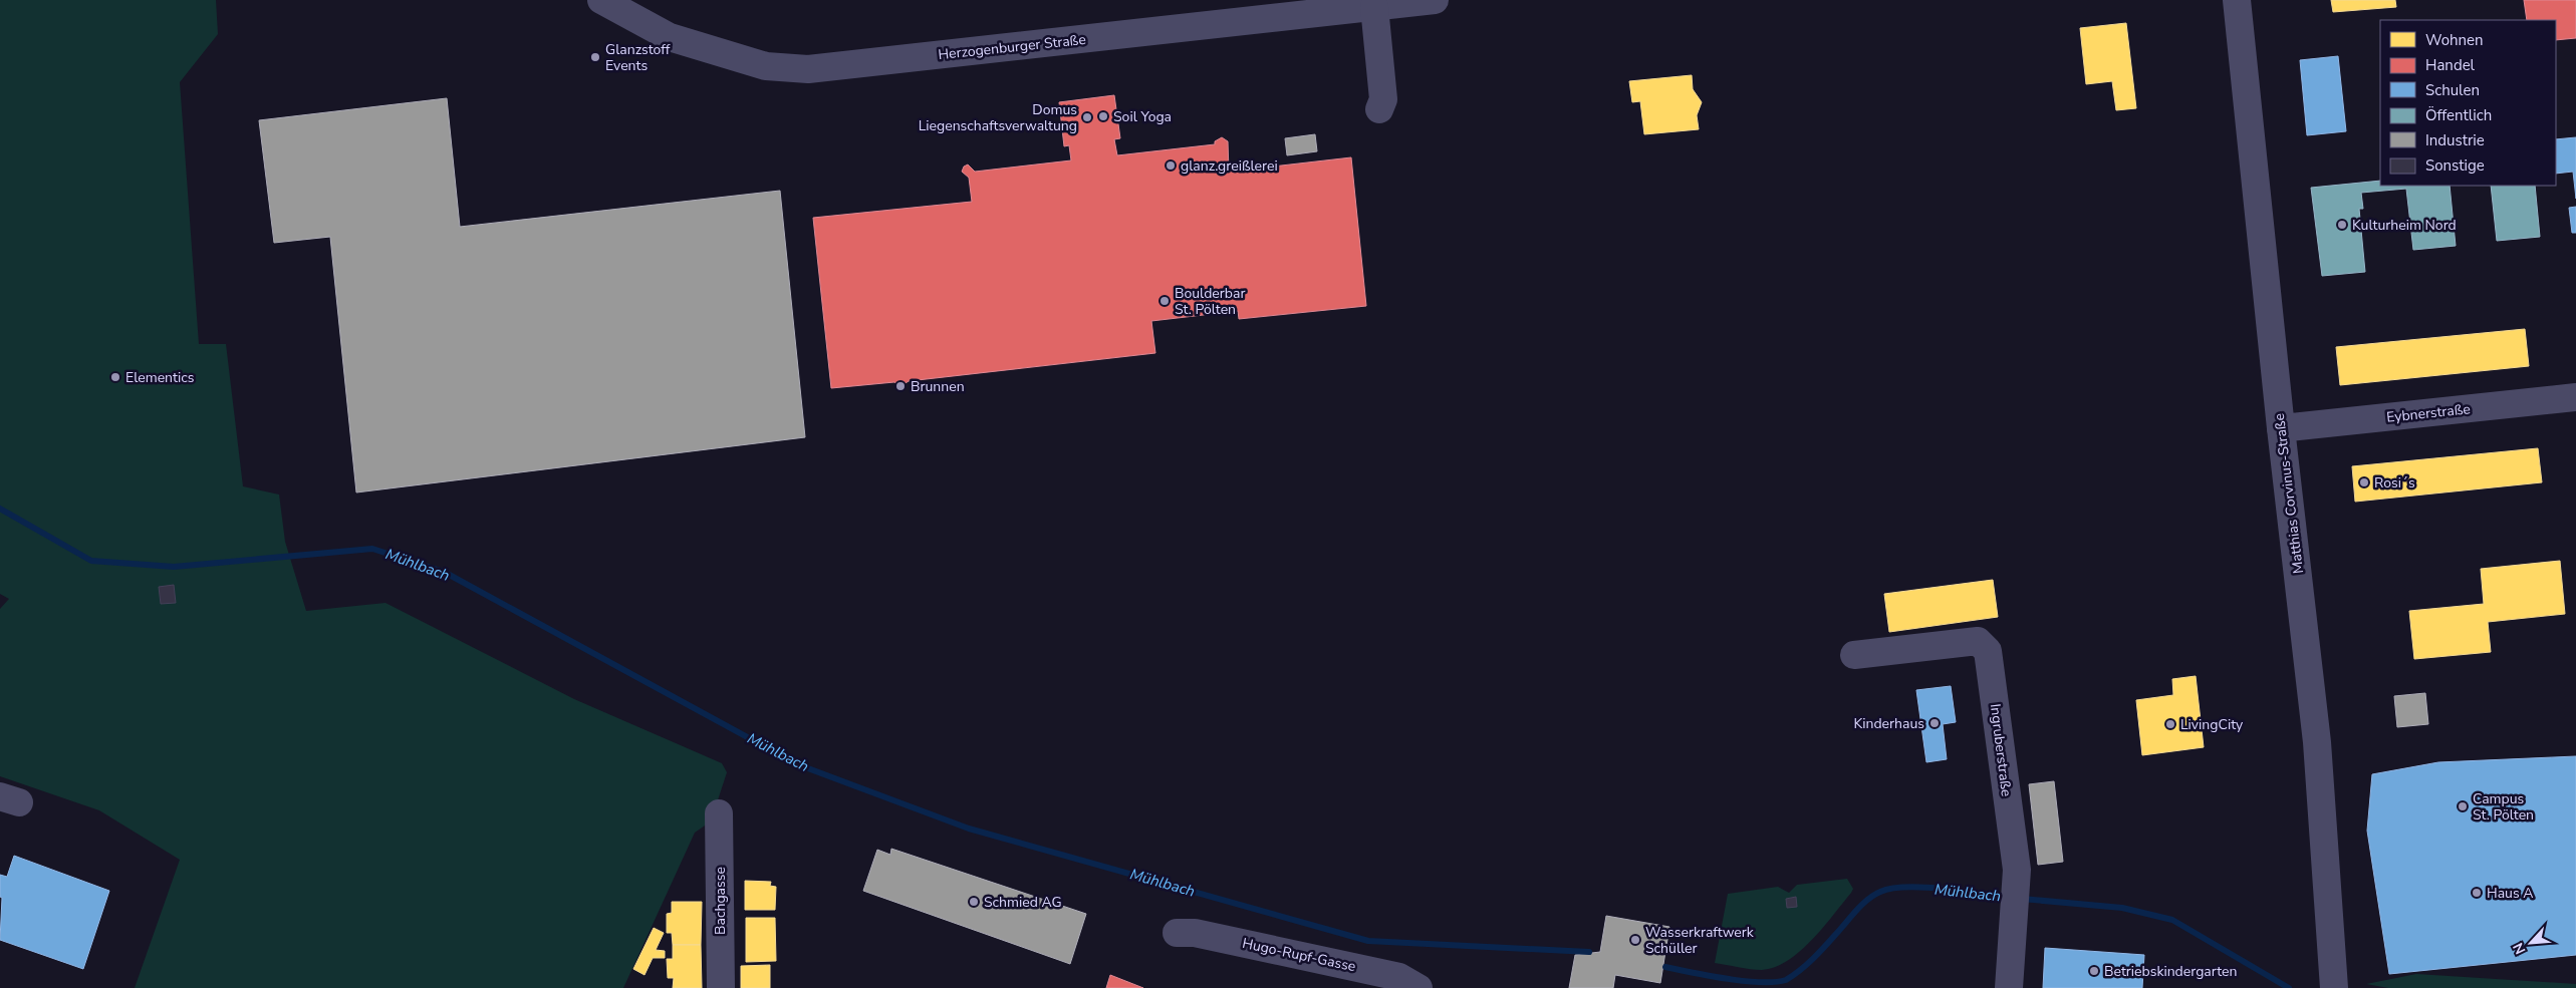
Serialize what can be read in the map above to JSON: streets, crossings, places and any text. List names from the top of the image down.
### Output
{
  "streets": {
    "street": [
      "Herzogenburger Straße",
      "Eybnerstraße",
      "Matthias Corvinus-Straße",
      "Ingruberstraße",
      "Bachgasse",
      "Hugo-Rupf-Gasse"
    ]
  },
  "crossings": [
    ["Eybnerstraße", "Matthias Corvinus-Straße"]
  ],
  "water": ["Mühlbach"],
  "places": [
    "Glanzstoff Events",
    "Soil Yoga",
    "Domus Liegenschaftsverwaltung",
    "glanz.greißlerei",
    "Kulturheim Nord",
    "Boulderbar St. Pölten",
    "Elementics",
    "Brunnen",
    "Rosi´s",
    "Kinderhaus",
    "LivingCity",
    "Campus St. Pölten",
    "Haus A",
    "Schmied AG",
    "Wasserkraftwerk Schüller",
    "Betriebskindergarten"
  ],
  "legend": [
    "Wohnen",
    "Handel",
    "Schulen",
    "Öffentlich",
    "Industrie",
    "Sonstige"
  ],
  "north": "bottom left"
}
